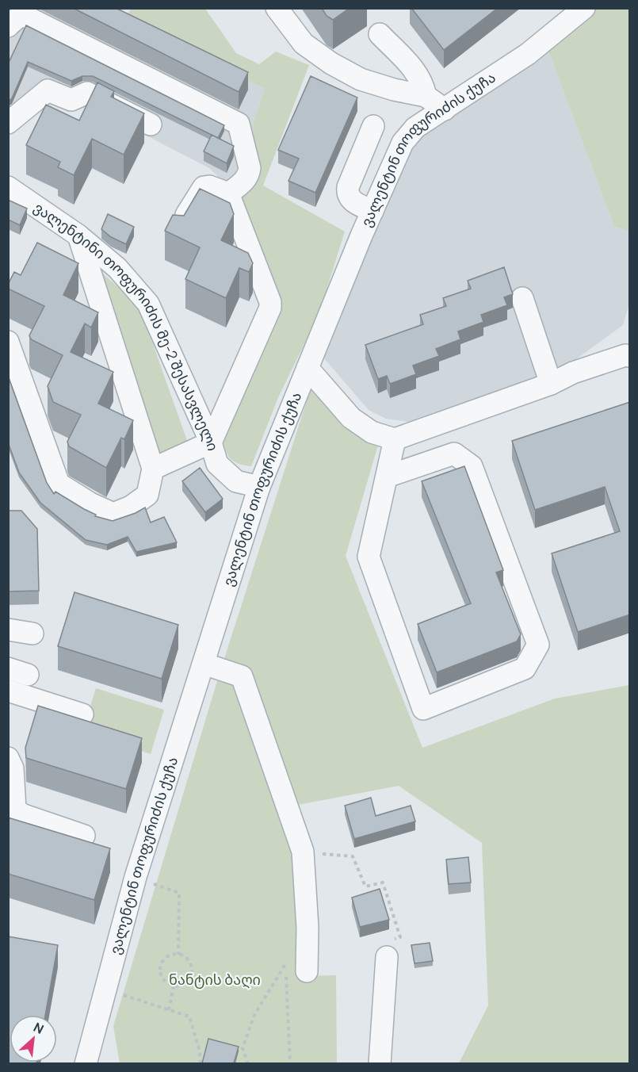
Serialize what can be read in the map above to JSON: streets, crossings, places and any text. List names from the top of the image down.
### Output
{
  "streets": {
    "street": ["ვალენტინ თოფურიძის ქუჩა", "ვალენტინი თოფურიძის მე-2 შესასვლელი"]
  },
  "crossings": [
    ["ვალენტინ თოფურიძის ქუჩა", "ვალენტინი თოფურიძის მე-2 შესასვლელი"]
  ],
  "parks": ["ნანტის ბაღი"],
  "north": "top right"
}
